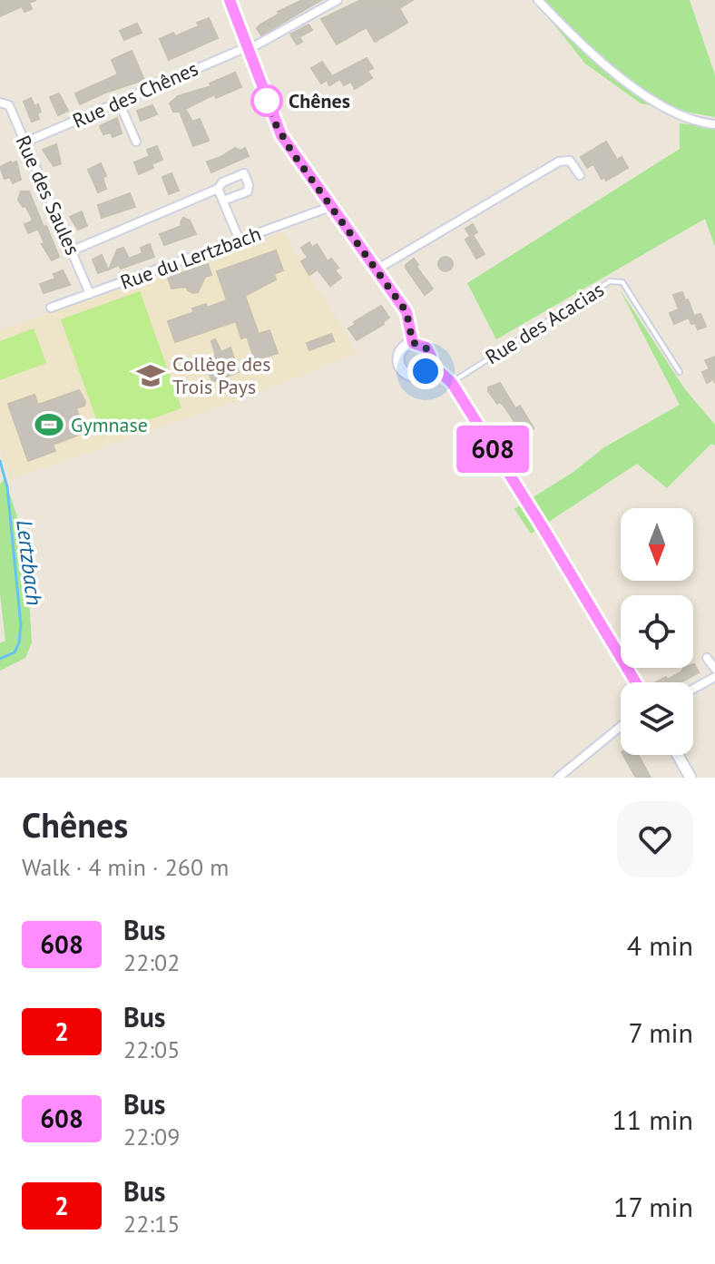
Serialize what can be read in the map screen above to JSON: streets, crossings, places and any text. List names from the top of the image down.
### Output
{
  "streets": {
    "street": ["Rue des Chênes", "Rue des Saules", "Rue du Lertzbach"],
    "lane": ["Rue des Acacias"]
  },
  "crossings": [
    ["Rue des Chênes", "Rue des Saules"],
    ["Rue des Saules", "Rue du Lertzbach"]
  ],
  "water": ["Lertzbach"],
  "places": {
    "other": ["Chênes"],
    "school or university": ["Collège des Trois Pays"],
    "sports": ["Gymnase"]
  },
  "lines": ["bus line 608"],
  "north": "bottom",
  "page": {
    "on_map": "608",
    "heading": ["Chênes", "Walk · 4 min · 260 m"],
    "list": [
      {
        "mark": "608",
        "name": "Bus",
        "note": "22:02",
        "value": "4 min"
      },
      {
        "mark": "2",
        "name": "Bus",
        "note": "22:05",
        "value": "7 min"
      },
      {
        "mark": "608",
        "name": "Bus",
        "note": "22:09",
        "value": "11 min"
      },
      {
        "mark": "2",
        "name": "Bus",
        "note": "22:15",
        "value": "17 min"
      }
    ]
  }
}
